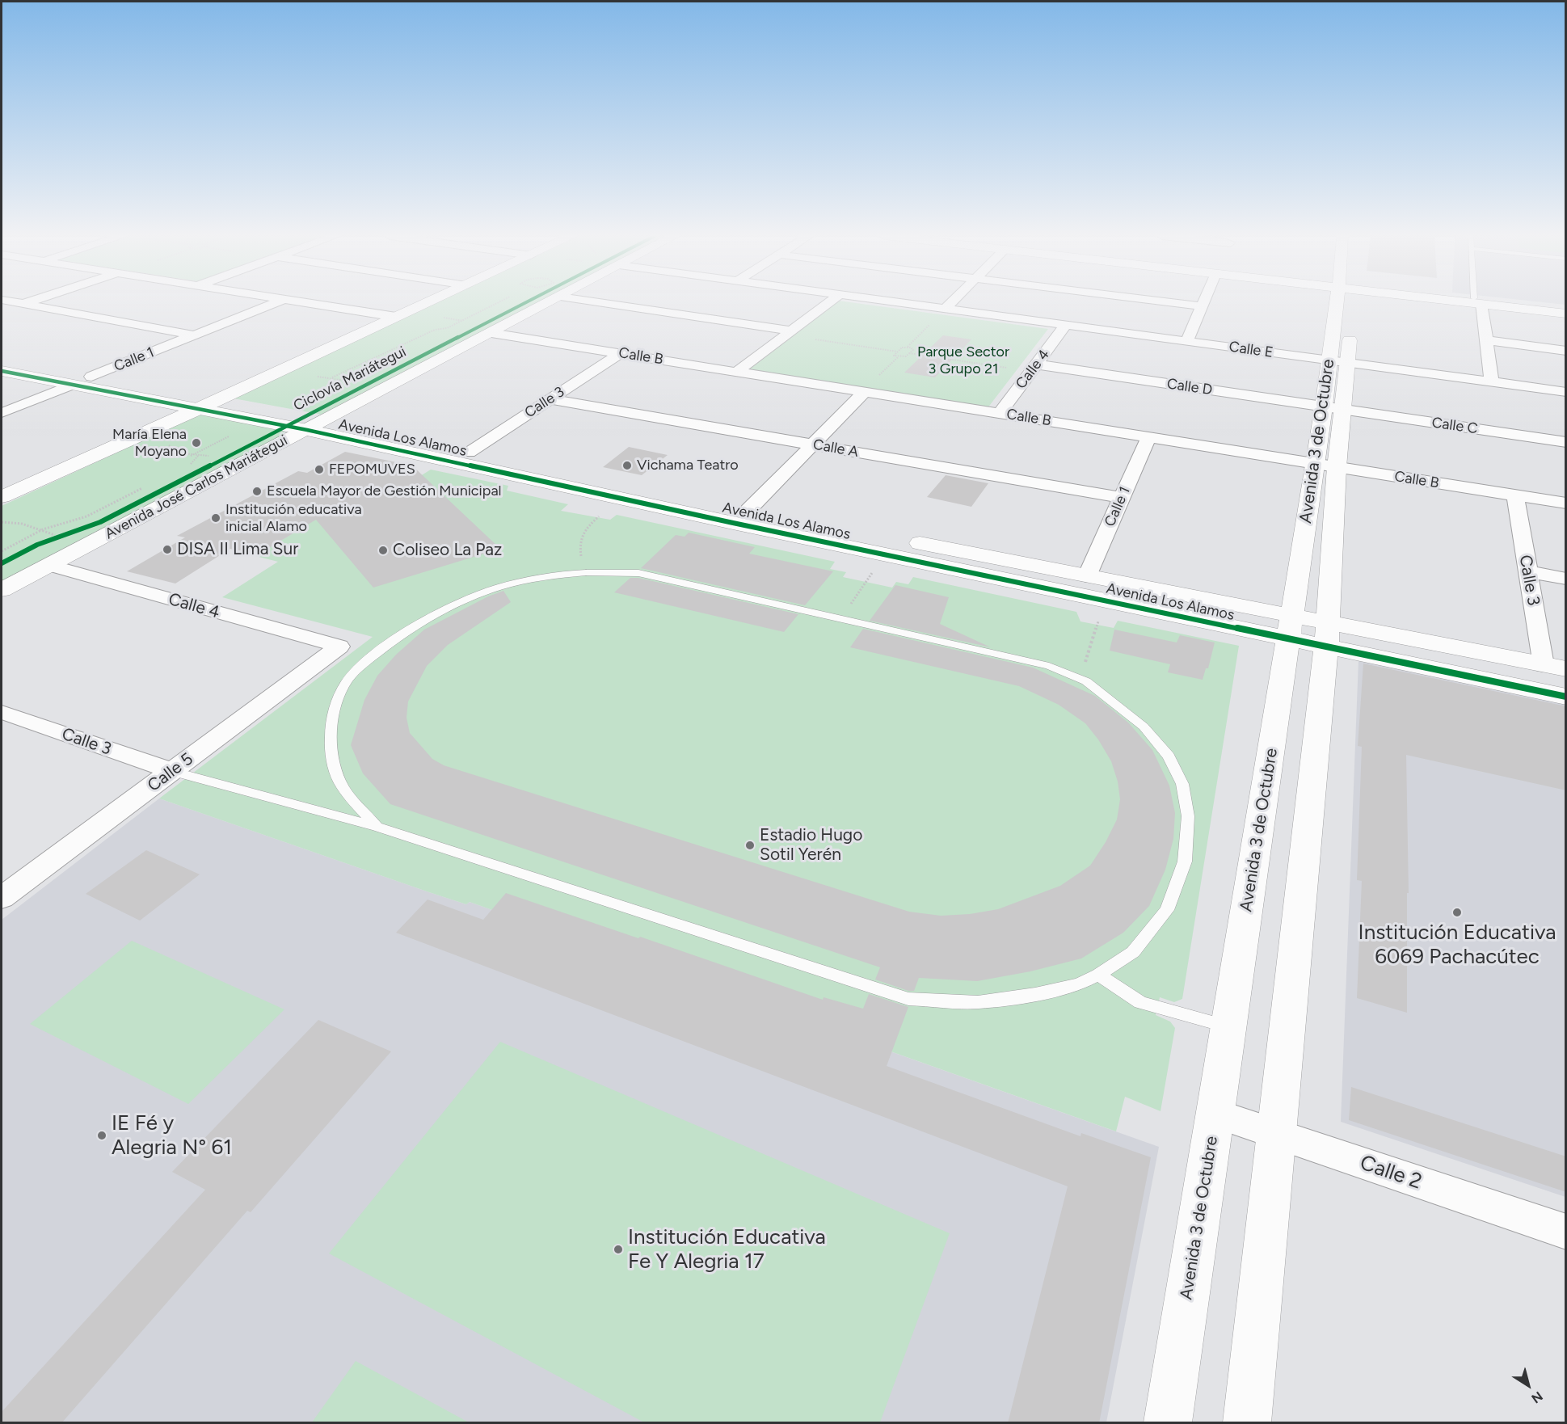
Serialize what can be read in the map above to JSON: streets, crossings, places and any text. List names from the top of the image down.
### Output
{
  "streets": {
    "street": [
      "Calle E",
      "Calle B",
      "Calle 1",
      "Calle 4",
      "Calle D",
      "Calle 3",
      "Calle C",
      "Avenida Los Alamos",
      "Avenida 3 de Octubre",
      "Calle A",
      "Avenida José Carlos Mariátegui",
      "Calle 5",
      "Calle 2"
    ],
    "cycle path": ["Ciclovía Mariátegui"]
  },
  "crossings": [
    ["Calle E", "Calle 4"],
    ["Calle E", "Avenida 3 de Octubre"],
    ["Calle B", "Calle 1"],
    ["Calle B", "Calle 4"],
    ["Calle B", "Calle 3"],
    ["Calle B", "Avenida 3 de Octubre"],
    ["Calle B", "Avenida José Carlos Mariátegui"],
    ["Calle 1", "Avenida Los Alamos"],
    ["Calle 1", "Calle A"],
    ["Calle 4", "Calle D"],
    ["Calle 4", "Avenida José Carlos Mariátegui"],
    ["Calle 4", "Calle 5"],
    ["Calle D", "Calle C"],
    ["Calle D", "Avenida 3 de Octubre"],
    ["Calle 3", "Avenida Los Alamos"],
    ["Calle 3", "Calle A"],
    ["Calle 3", "Calle 5"],
    ["Calle C", "Avenida 3 de Octubre"],
    ["Avenida Los Alamos", "Avenida 3 de Octubre"],
    ["Avenida Los Alamos", "Avenida José Carlos Mariátegui"],
    ["Avenida 3 de Octubre", "Calle 2"]
  ],
  "parks": ["Parque Sector 3 Grupo 21"],
  "places": [
    "María Elena Moyano",
    "Vichama Teatro",
    "FEPOMUVES",
    "Escuela Mayor de Gestión Municipal",
    "Institución educativa inicial Alamo",
    "DISA II Lima Sur",
    "Coliseo La Paz",
    "Estadio Hugo Sotil Yerén",
    "Institución Educativa 6069 Pachacútec",
    "IE Fé y Alegria N° 61",
    "Institución Educativa Fe Y Alegria 17"
  ],
  "north": "bottom right"
}
